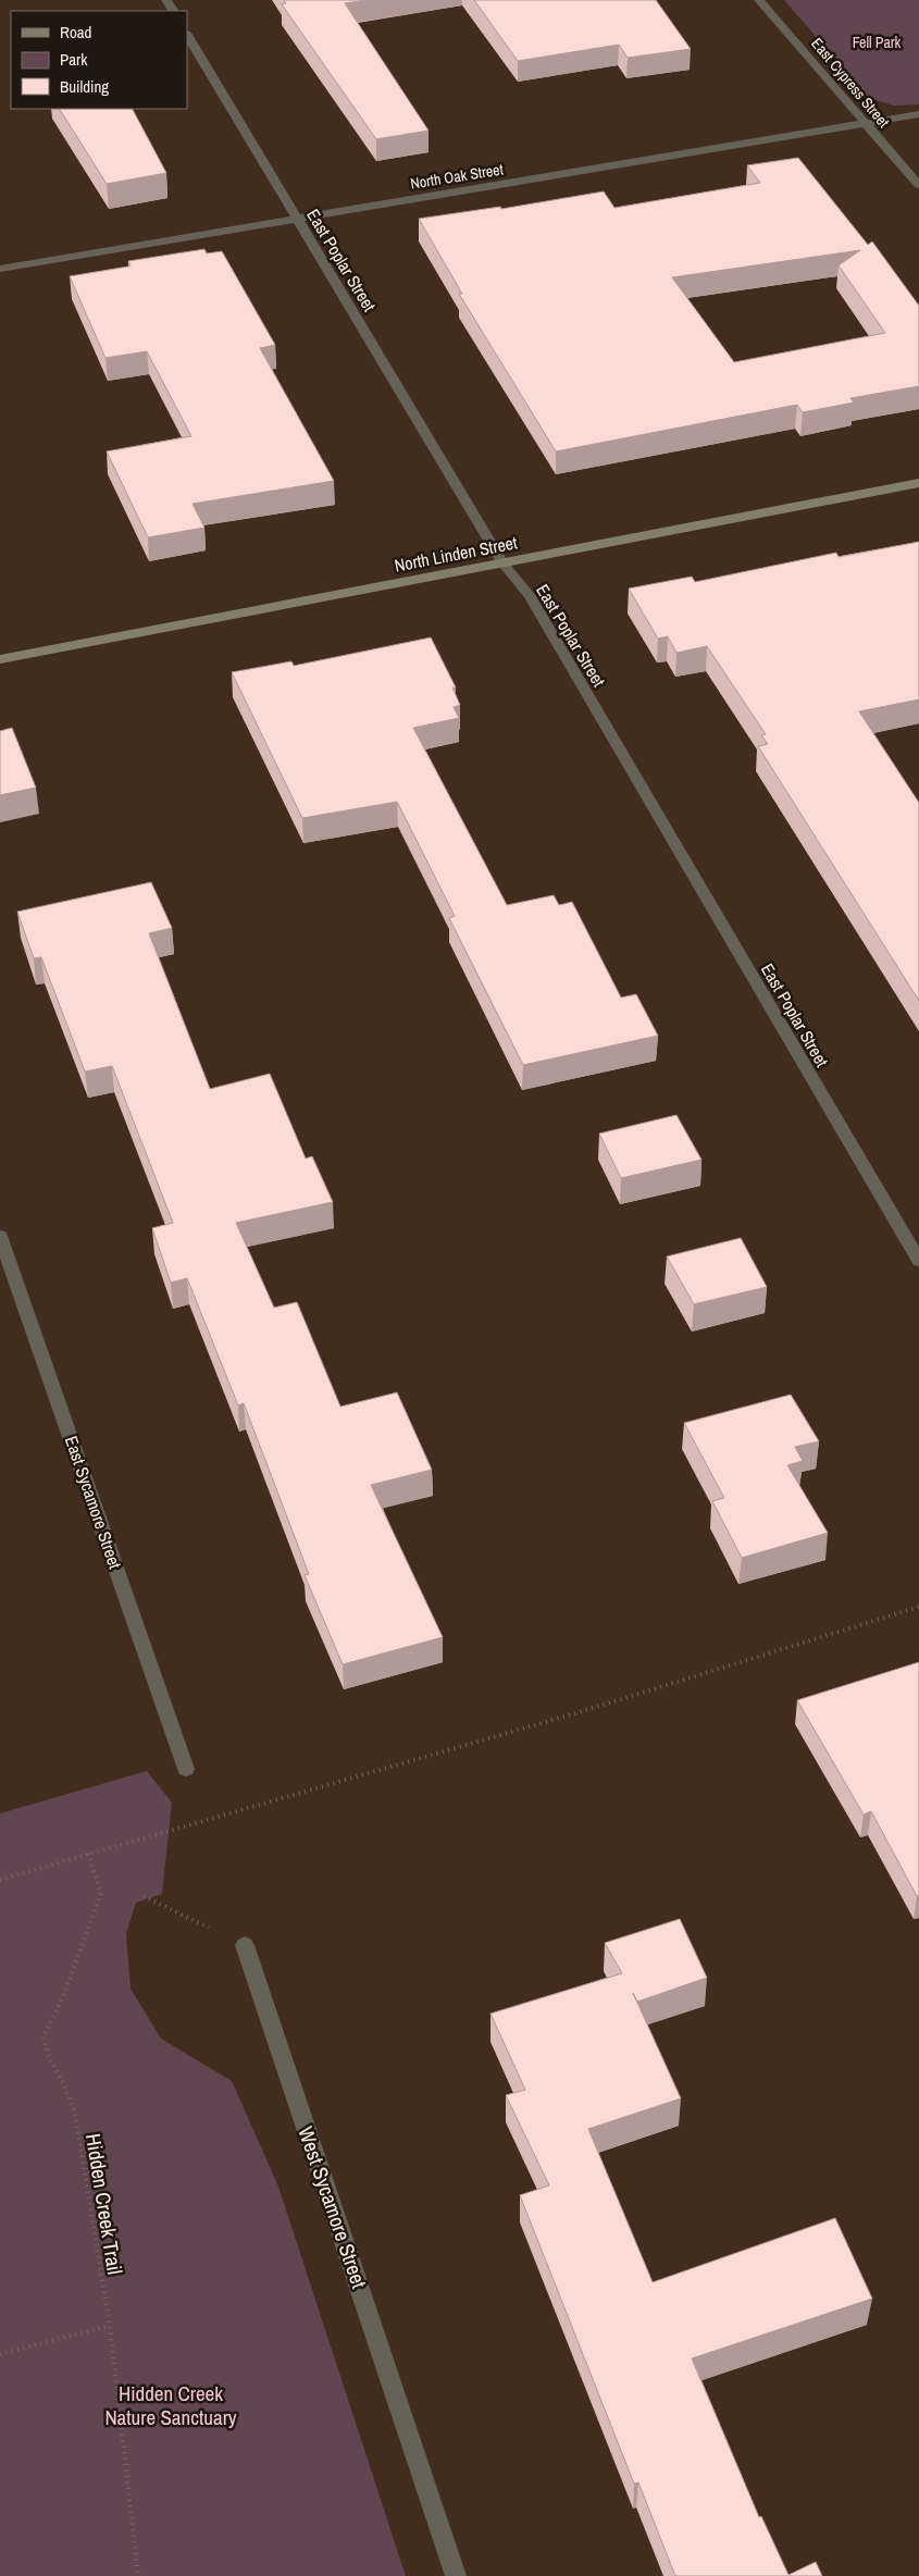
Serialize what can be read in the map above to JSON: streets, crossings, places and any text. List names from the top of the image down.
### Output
{
  "streets": {
    "main road": ["North Linden Street"],
    "street": [
      "East Cypress Street",
      "North Oak Street",
      "East Poplar Street",
      "East Sycamore Street",
      "West Sycamore Street"
    ],
    "path": ["Hidden Creek Trail"]
  },
  "crossings": [
    ["East Cypress Street", "North Oak Street"],
    ["North Oak Street", "East Poplar Street"],
    ["East Poplar Street", "North Linden Street"]
  ],
  "parks": ["Fell Park", "Hidden Creek Nature Sanctuary"],
  "legend": ["Road", "Park", "Building"]
}
